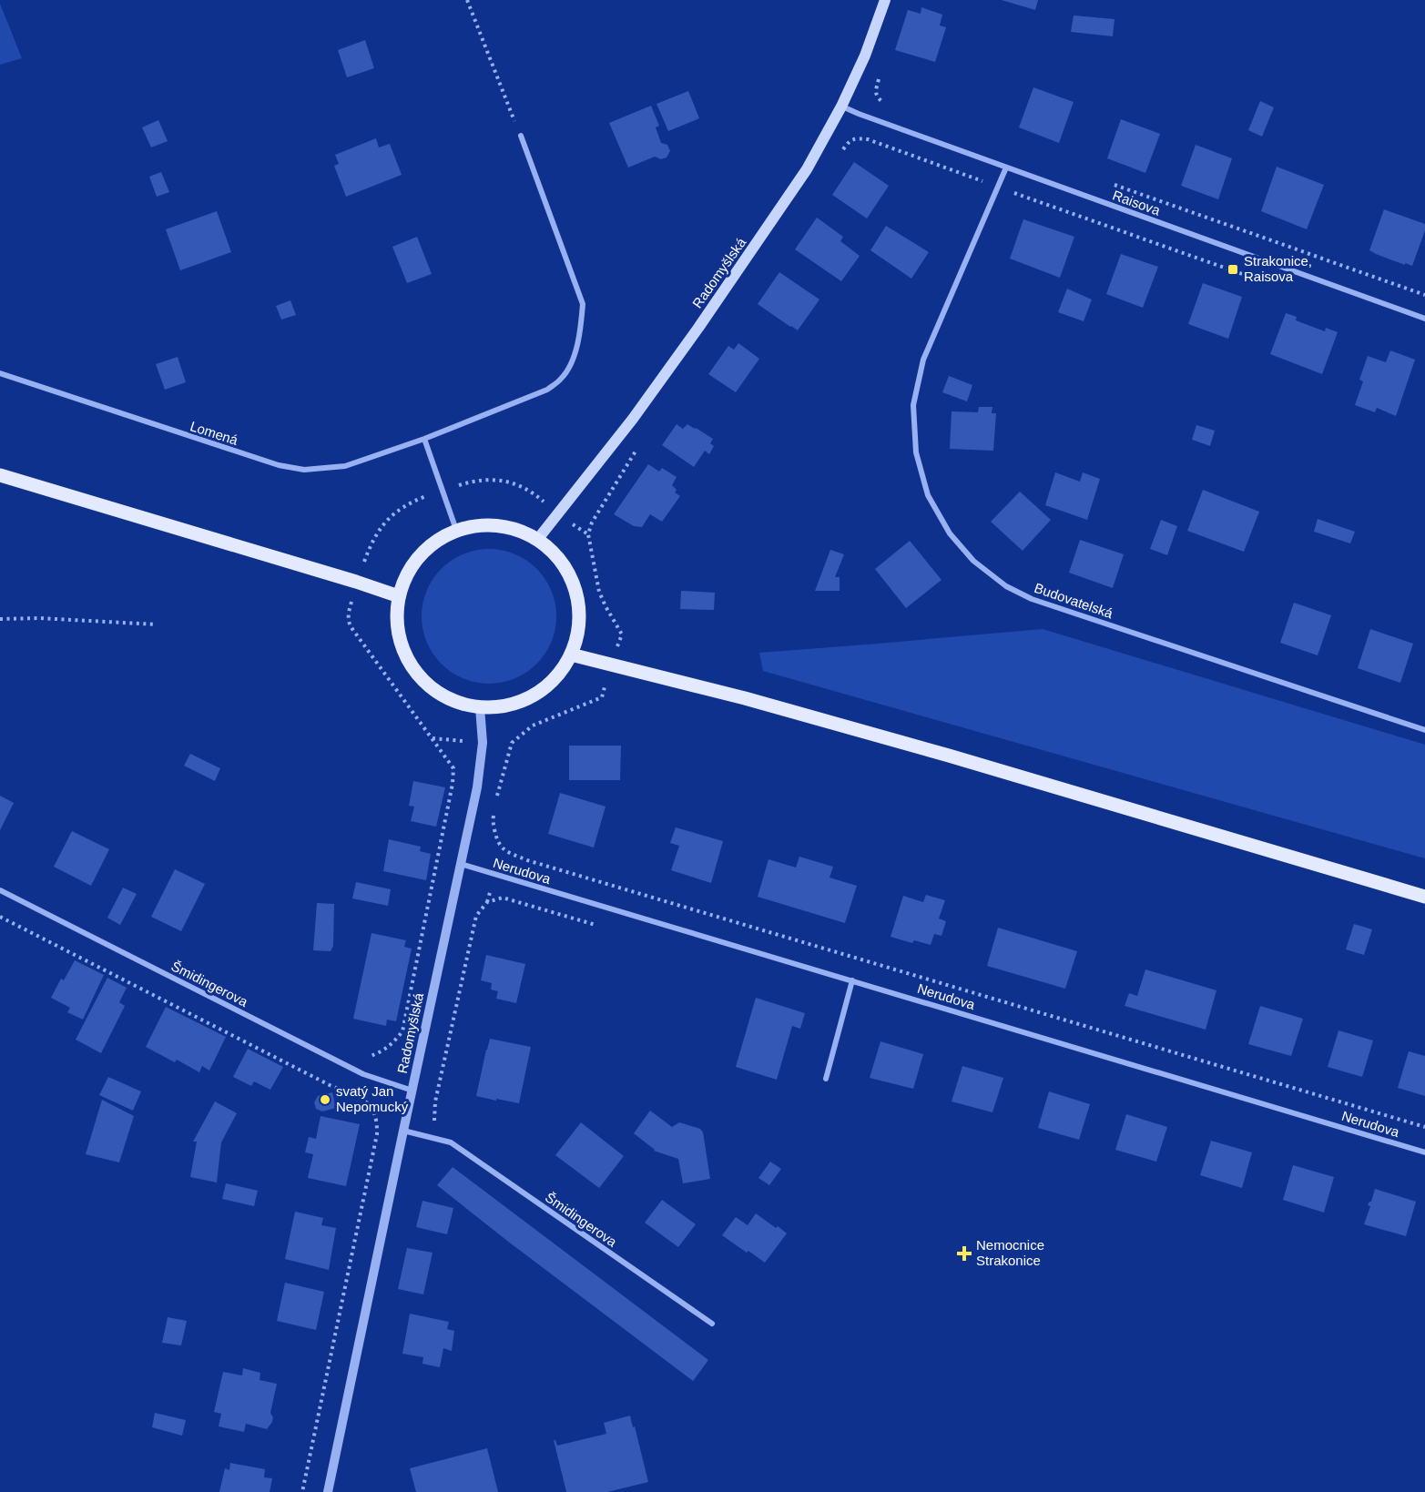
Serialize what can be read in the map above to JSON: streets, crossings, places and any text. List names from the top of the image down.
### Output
{
  "streets": {
    "main road": ["Radomyšlská"],
    "street": [
      "Raisova",
      "Lomená",
      "Budovatelská",
      "Nerudova",
      "Šmidingerova"
    ]
  },
  "crossings": [
    ["Raisova", "Radomyšlská"],
    ["Raisova", "Budovatelská"],
    ["Radomyšlská", "Nerudova"],
    ["Radomyšlská", "Šmidingerova"]
  ],
  "places": {
    "transit": ["Strakonice, Raisova"],
    "other": ["svatý Jan Nepomucký"],
    "health": ["Nemocnice Strakonice"]
  }
}
